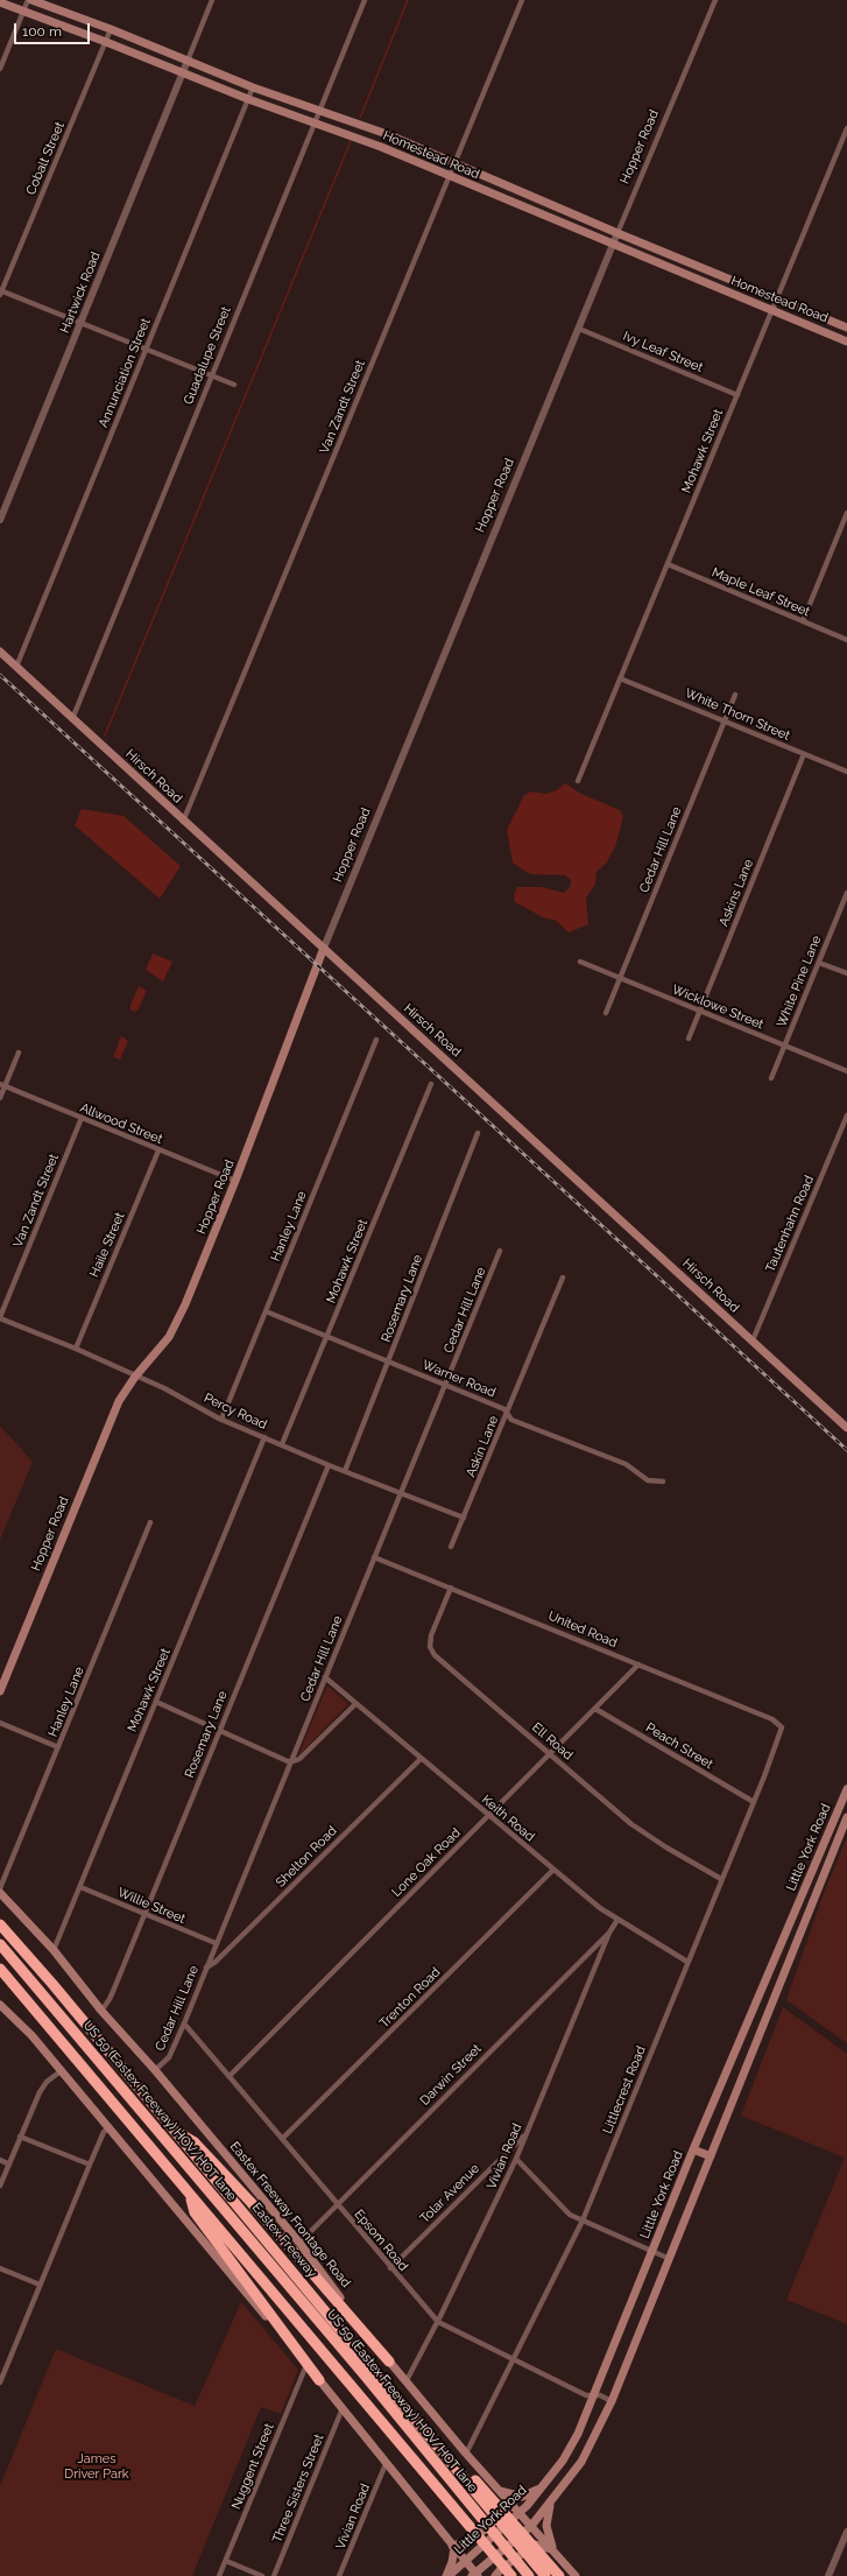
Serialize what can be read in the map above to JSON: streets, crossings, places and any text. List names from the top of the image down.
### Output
{
  "streets": {
    "highway": ["US 59 (Eastex Freeway) HOV/HOT lane", "Eastex Freeway"],
    "main road": [
      "Hopper Road",
      "Homestead Road",
      "Hirsch Road",
      "Little York Road",
      "Eastex Freeway Frontage Road"
    ],
    "street": [
      "Cobalt Street",
      "Hartwick Road",
      "Ivy Leaf Street",
      "Guadalupe Street",
      "Annunciation Street",
      "Van Zandt Street",
      "Mohawk Street",
      "Maple Leaf Street",
      "White Thorn Street",
      "Cedar Hill Lane",
      "Askins Lane",
      "White Pine Lane",
      "Wicklowe Street",
      "Allwood Street",
      "Tautenhahn Road",
      "Hanley Lane",
      "Haile Street",
      "Rosemary Lane",
      "Warner Road",
      "Percy Road",
      "Askin Lane",
      "United Road",
      "Ell Road",
      "Peach Street",
      "Keith Road",
      "Shelton Road",
      "Lone Oak Road",
      "Willie Street",
      "Trenton Road",
      "Darwin Street",
      "Littlecrest Road",
      "Vivian Road",
      "Tolar Avenue",
      "Epsom Road",
      "Nuggent Street",
      "Three Sisters Street"
    ]
  },
  "crossings": [
    ["Hopper Road", "Homestead Road"],
    ["Hopper Road", "Ivy Leaf Street"],
    ["Hopper Road", "Hirsch Road"],
    ["Hopper Road", "Allwood Street"],
    ["Hopper Road", "Percy Road"],
    ["Homestead Road", "Cobalt Street"],
    ["Homestead Road", "Hartwick Road"],
    ["Homestead Road", "Guadalupe Street"],
    ["Homestead Road", "Annunciation Street"],
    ["Homestead Road", "Van Zandt Street"],
    ["Homestead Road", "Mohawk Street"],
    ["Ivy Leaf Street", "Mohawk Street"],
    ["Guadalupe Street", "Hirsch Road"],
    ["Annunciation Street", "Hirsch Road"],
    ["Van Zandt Street", "Hirsch Road"],
    ["Van Zandt Street", "Allwood Street"],
    ["Van Zandt Street", "Percy Road"],
    ["Mohawk Street", "Maple Leaf Street"],
    ["Mohawk Street", "White Thorn Street"],
    ["Mohawk Street", "Warner Road"],
    ["Mohawk Street", "Percy Road"],
    ["Mohawk Street", "Willie Street"],
    ["Mohawk Street", "Eastex Freeway Frontage Road"],
    ["White Thorn Street", "Cedar Hill Lane"],
    ["White Thorn Street", "Askins Lane"],
    ["Hirsch Road", "Tautenhahn Road"],
    ["Cedar Hill Lane", "Wicklowe Street"],
    ["Cedar Hill Lane", "Warner Road"],
    ["Cedar Hill Lane", "Percy Road"],
    ["Cedar Hill Lane", "United Road"],
    ["Cedar Hill Lane", "Keith Road"],
    ["Cedar Hill Lane", "Shelton Road"],
    ["Cedar Hill Lane", "Willie Street"],
    ["Cedar Hill Lane", "Eastex Freeway Frontage Road"],
    ["Cedar Hill Lane", "Epsom Road"],
    ["Askins Lane", "Wicklowe Street"],
    ["White Pine Lane", "Wicklowe Street"],
    ["Allwood Street", "Haile Street"],
    ["Hanley Lane", "Warner Road"],
    ["Hanley Lane", "Percy Road"],
    ["Haile Street", "Percy Road"],
    ["Rosemary Lane", "Warner Road"],
    ["Rosemary Lane", "Percy Road"],
    ["Rosemary Lane", "Willie Street"],
    ["Rosemary Lane", "Eastex Freeway Frontage Road"],
    ["Warner Road", "Askin Lane"],
    ["Percy Road", "Askin Lane"],
    ["United Road", "Ell Road"],
    ["United Road", "Lone Oak Road"],
    ["United Road", "Littlecrest Road"],
    ["Ell Road", "Lone Oak Road"],
    ["Ell Road", "Littlecrest Road"],
    ["Peach Street", "Lone Oak Road"],
    ["Peach Street", "Littlecrest Road"],
    ["Keith Road", "Shelton Road"],
    ["Keith Road", "Lone Oak Road"],
    ["Keith Road", "Trenton Road"],
    ["Keith Road", "Darwin Street"],
    ["Keith Road", "Littlecrest Road"],
    ["Little York Road", "Eastex Freeway Frontage Road"],
    ["Little York Road", "Epsom Road"],
    ["Lone Oak Road", "Epsom Road"],
    ["Trenton Road", "Epsom Road"],
    ["Darwin Street", "Vivian Road"],
    ["Darwin Street", "Eastex Freeway Frontage Road"],
    ["Darwin Street", "Epsom Road"],
    ["Littlecrest Road", "Eastex Freeway Frontage Road"],
    ["Littlecrest Road", "Epsom Road"],
    ["Vivian Road", "Tolar Avenue"],
    ["Vivian Road", "Eastex Freeway Frontage Road"],
    ["Vivian Road", "Epsom Road"],
    ["Tolar Avenue", "Epsom Road"]
  ],
  "parks": ["James Driver Park"],
  "scale_bar": "100 m"
}
